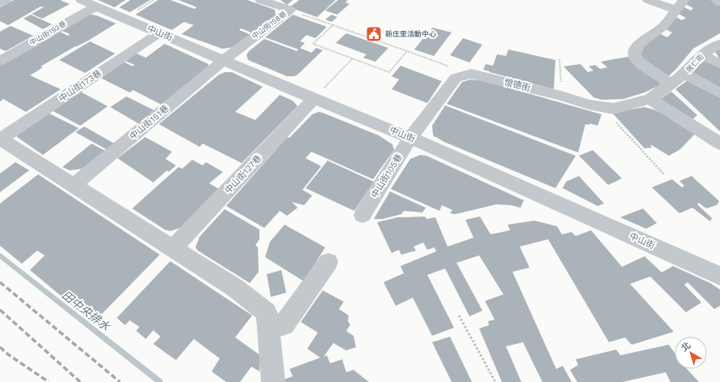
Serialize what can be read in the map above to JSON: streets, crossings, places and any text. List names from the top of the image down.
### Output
{
  "streets": {
    "street": [
      "中山街158巷",
      "中山街193巷",
      "中山街",
      "居仁街",
      "懷德街",
      "中山街173巷",
      "中山街151巷",
      "中山街127巷",
      "中山街105巷"
    ]
  },
  "crossings": [
    ["中山街158巷", "中山街"],
    ["中山街158巷", "中山街151巷"],
    ["中山街193巷", "中山街"],
    ["中山街", "懷德街"],
    ["中山街", "中山街173巷"],
    ["中山街", "中山街151巷"],
    ["中山街", "中山街127巷"],
    ["中山街", "中山街105巷"],
    ["居仁街", "懷德街"],
    ["懷德街", "中山街105巷"]
  ],
  "water": ["田中央排水"],
  "places": {
    "public building": ["新庄里活動中心"]
  },
  "north": "top left"
}
